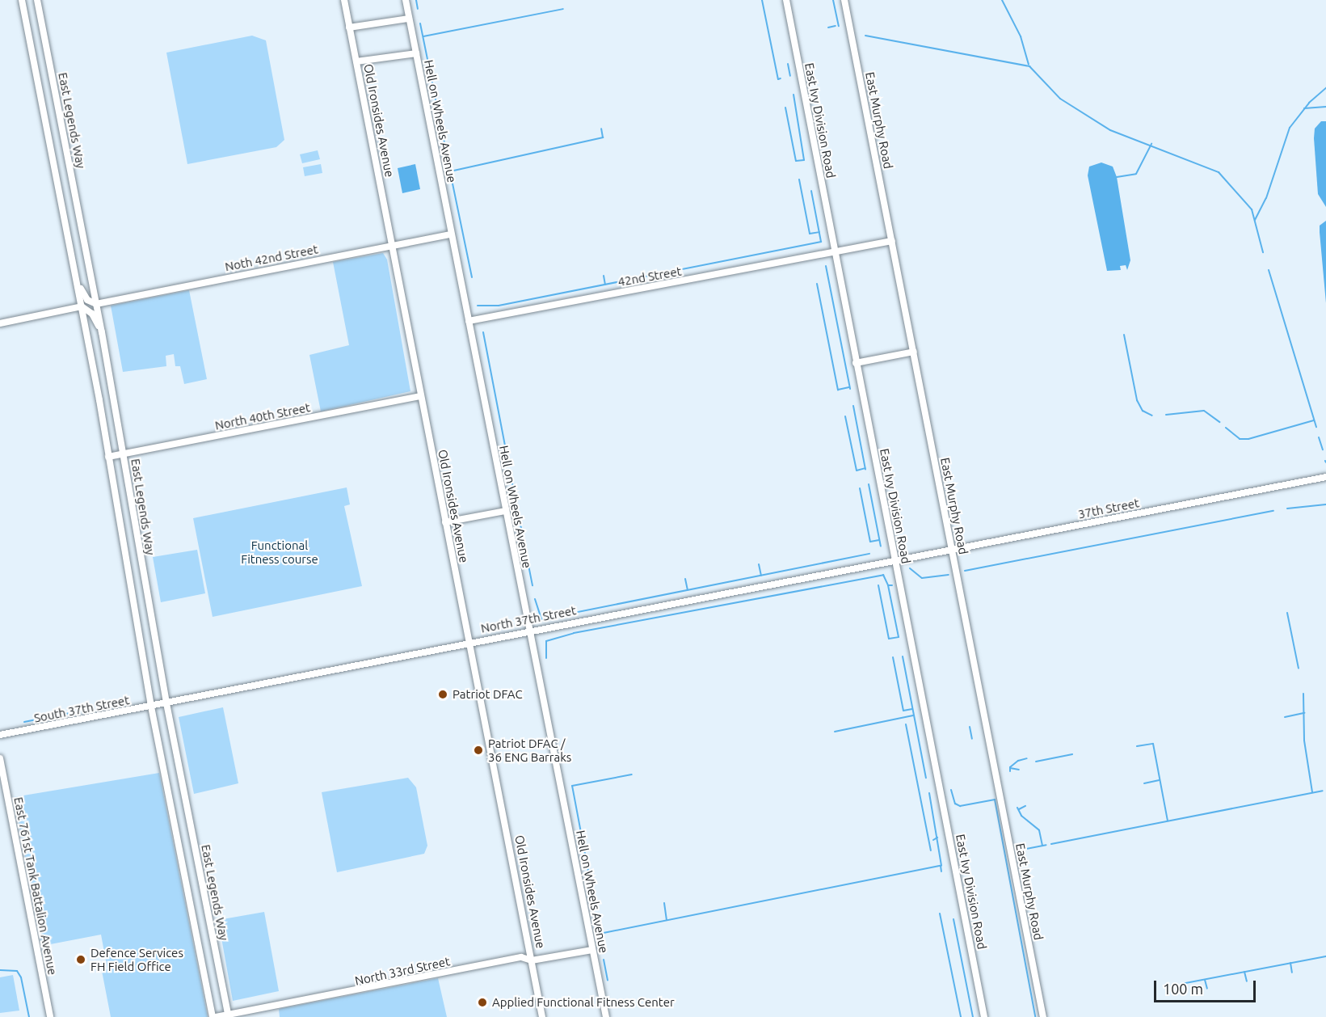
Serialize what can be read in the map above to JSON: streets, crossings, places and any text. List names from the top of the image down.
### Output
{
  "streets": {
    "street": [
      "East Legends Way",
      "Old Ironsides Avenue",
      "East Ivy Division Road",
      "East Murphy Road",
      "Hell on Wheels Avenue",
      "Noth 42nd Street",
      "42nd Street",
      "North 40th Street",
      "37th Street",
      "North 37th Street",
      "South 37th Street",
      "East 761st Tank Battalion Avenue",
      "North 33rd Street"
    ]
  },
  "crossings": [
    ["East Legends Way", "Noth 42nd Street"],
    ["East Legends Way", "North 40th Street"],
    ["East Legends Way", "North 37th Street"],
    ["East Legends Way", "South 37th Street"],
    ["East Legends Way", "North 33rd Street"],
    ["Old Ironsides Avenue", "Noth 42nd Street"],
    ["Old Ironsides Avenue", "North 40th Street"],
    ["Old Ironsides Avenue", "North 37th Street"],
    ["Old Ironsides Avenue", "North 33rd Street"],
    ["East Ivy Division Road", "42nd Street"],
    ["East Ivy Division Road", "37th Street"],
    ["East Ivy Division Road", "North 37th Street"],
    ["East Murphy Road", "42nd Street"],
    ["East Murphy Road", "37th Street"],
    ["Hell on Wheels Avenue", "Noth 42nd Street"],
    ["Hell on Wheels Avenue", "42nd Street"],
    ["Hell on Wheels Avenue", "North 37th Street"],
    ["Hell on Wheels Avenue", "North 33rd Street"],
    ["37th Street", "North 37th Street"],
    ["North 37th Street", "South 37th Street"]
  ],
  "parks": ["Functional Fitness course"],
  "places": [
    "Patriot DFAC",
    "Patriot DFAC / 36 ENG Barraks",
    "Defence Services FH Field Office",
    "Applied Functional Fitness Center"
  ],
  "scale_bar": "100 m"
}
